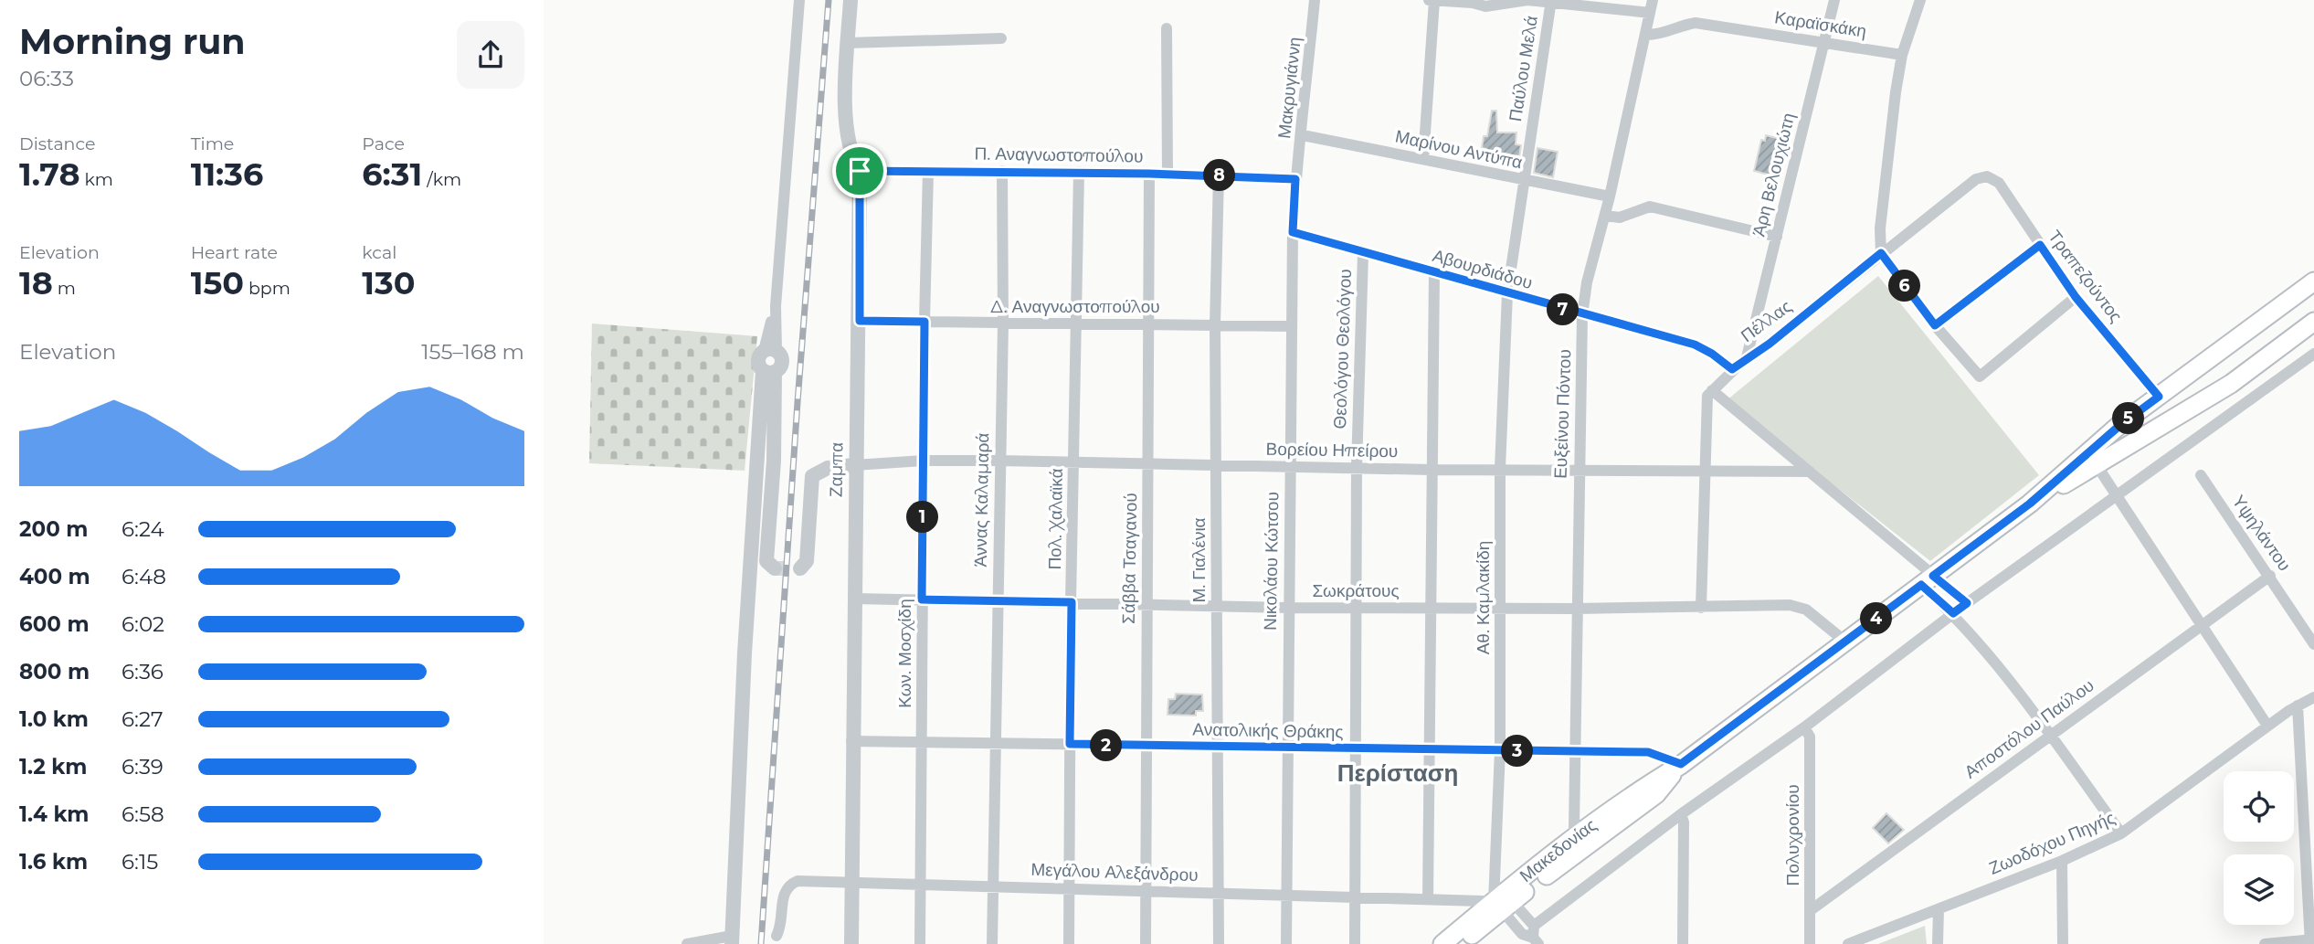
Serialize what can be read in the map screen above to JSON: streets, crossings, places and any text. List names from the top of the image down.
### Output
{
  "streets": {
    "main road": ["Μακεδονίας"],
    "street": [
      "Καραϊσκάκη",
      "Παύλου Μελά",
      "Μακρυγιάννη",
      "Μαρίνου Αντύπα",
      "Π. Αναγνωστοπούλου",
      "Άρη Βελουχιώτη",
      "Αβουρδιάδου",
      "Τραπεζούντος",
      "Δ. Αναγνωστοπούλου",
      "Πέλλας",
      "Θεολόγου Θεολόγου",
      "Ευξείνου Πόντου",
      "Βορείου Ηπείρου",
      "Ζαμπα",
      "Άννας Καλαμαρά",
      "Πολ. Χαλαϊκά",
      "Υψηλάντου",
      "Σάββα Τσαγανού",
      "Μ. Γιαλένια",
      "Νικολάου Κώτσου",
      "Σωκράτους",
      "Αθ. Καμλακίδη",
      "Κων. Μοσχίδη",
      "Αποστόλου Παύλου",
      "Ανατολικής Θράκης",
      "Πολυχρονίου",
      "Ζωοδόχου Πηγής",
      "Μεγάλου Αλεξάνδρου"
    ]
  },
  "crossings": [
    ["Καραϊσκάκη", "Άρη Βελουχιώτη"],
    ["Καραϊσκάκη", "Ευξείνου Πόντου"],
    ["Παύλου Μελά", "Μαρίνου Αντύπα"],
    ["Παύλου Μελά", "Αβουρδιάδου"],
    ["Παύλου Μελά", "Αθ. Καμλακίδη"],
    ["Μακρυγιάννη", "Μαρίνου Αντύπα"],
    ["Μακρυγιάννη", "Π. Αναγνωστοπούλου"],
    ["Μακρυγιάννη", "Νικολάου Κώτσου"],
    ["Μαρίνου Αντύπα", "Ευξείνου Πόντου"],
    ["Π. Αναγνωστοπούλου", "Ζαμπα"],
    ["Π. Αναγνωστοπούλου", "Άννας Καλαμαρά"],
    ["Π. Αναγνωστοπούλου", "Πολ. Χαλαϊκά"],
    ["Π. Αναγνωστοπούλου", "Σάββα Τσαγανού"],
    ["Π. Αναγνωστοπούλου", "Μ. Γιαλένια"],
    ["Π. Αναγνωστοπούλου", "Νικολάου Κώτσου"],
    ["Π. Αναγνωστοπούλου", "Κων. Μοσχίδη"],
    ["Άρη Βελουχιώτη", "Πέλλας"],
    ["Αβουρδιάδου", "Πέλλας"],
    ["Αβουρδιάδου", "Θεολόγου Θεολόγου"],
    ["Αβουρδιάδου", "Ευξείνου Πόντου"],
    ["Αβουρδιάδου", "Νικολάου Κώτσου"],
    ["Αβουρδιάδου", "Αθ. Καμλακίδη"],
    ["Τραπεζούντος", "Πέλλας"],
    ["Δ. Αναγνωστοπούλου", "Ζαμπα"],
    ["Δ. Αναγνωστοπούλου", "Άννας Καλαμαρά"],
    ["Δ. Αναγνωστοπούλου", "Πολ. Χαλαϊκά"],
    ["Δ. Αναγνωστοπούλου", "Σάββα Τσαγανού"],
    ["Δ. Αναγνωστοπούλου", "Μ. Γιαλένια"],
    ["Δ. Αναγνωστοπούλου", "Νικολάου Κώτσου"],
    ["Δ. Αναγνωστοπούλου", "Κων. Μοσχίδη"],
    ["Θεολόγου Θεολόγου", "Βορείου Ηπείρου"],
    ["Θεολόγου Θεολόγου", "Σωκράτους"],
    ["Θεολόγου Θεολόγου", "Ανατολικής Θράκης"],
    ["Θεολόγου Θεολόγου", "Μεγάλου Αλεξάνδρου"],
    ["Ευξείνου Πόντου", "Βορείου Ηπείρου"],
    ["Ευξείνου Πόντου", "Σωκράτους"],
    ["Ευξείνου Πόντου", "Ανατολικής Θράκης"],
    ["Ευξείνου Πόντου", "Μακεδονίας"],
    ["Βορείου Ηπείρου", "Ζαμπα"],
    ["Βορείου Ηπείρου", "Άννας Καλαμαρά"],
    ["Βορείου Ηπείρου", "Πολ. Χαλαϊκά"],
    ["Βορείου Ηπείρου", "Σάββα Τσαγανού"],
    ["Βορείου Ηπείρου", "Μ. Γιαλένια"],
    ["Βορείου Ηπείρου", "Νικολάου Κώτσου"],
    ["Βορείου Ηπείρου", "Αθ. Καμλακίδη"],
    ["Βορείου Ηπείρου", "Κων. Μοσχίδη"],
    ["Ζαμπα", "Σωκράτους"],
    ["Ζαμπα", "Ανατολικής Θράκης"],
    ["Ζαμπα", "Μεγάλου Αλεξάνδρου"],
    ["Άννας Καλαμαρά", "Σωκράτους"],
    ["Άννας Καλαμαρά", "Ανατολικής Θράκης"],
    ["Άννας Καλαμαρά", "Μεγάλου Αλεξάνδρου"],
    ["Πολ. Χαλαϊκά", "Σωκράτους"],
    ["Πολ. Χαλαϊκά", "Ανατολικής Θράκης"],
    ["Πολ. Χαλαϊκά", "Μεγάλου Αλεξάνδρου"],
    ["Υψηλάντου", "Αποστόλου Παύλου"],
    ["Σάββα Τσαγανού", "Σωκράτους"],
    ["Σάββα Τσαγανού", "Ανατολικής Θράκης"],
    ["Σάββα Τσαγανού", "Μεγάλου Αλεξάνδρου"],
    ["Μ. Γιαλένια", "Σωκράτους"],
    ["Μ. Γιαλένια", "Ανατολικής Θράκης"],
    ["Μ. Γιαλένια", "Μεγάλου Αλεξάνδρου"],
    ["Νικολάου Κώτσου", "Σωκράτους"],
    ["Νικολάου Κώτσου", "Ανατολικής Θράκης"],
    ["Νικολάου Κώτσου", "Μεγάλου Αλεξάνδρου"],
    ["Σωκράτους", "Αθ. Καμλακίδη"],
    ["Σωκράτους", "Κων. Μοσχίδη"],
    ["Σωκράτους", "Μακεδονίας"],
    ["Αθ. Καμλακίδη", "Ανατολικής Θράκης"],
    ["Αθ. Καμλακίδη", "Μακεδονίας"],
    ["Αθ. Καμλακίδη", "Μεγάλου Αλεξάνδρου"],
    ["Κων. Μοσχίδη", "Ανατολικής Θράκης"],
    ["Κων. Μοσχίδη", "Μεγάλου Αλεξάνδρου"],
    ["Αποστόλου Παύλου", "Πολυχρονίου"],
    ["Ανατολικής Θράκης", "Μακεδονίας"],
    ["Μακεδονίας", "Μεγάλου Αλεξάνδρου"]
  ],
  "districts": ["Περίσταση"],
  "page": {
    "heading": ["Morning run", "06:33"],
    "stats": [
      ["Distance", "1.78 km"],
      ["Time", "11:36"],
      ["Pace", "6:31 /km"],
      ["Elevation", "18 m"],
      ["Heart rate", "150 bpm"],
      ["kcal", "130"]
    ],
    "pins": [
      "8",
      "6",
      "7",
      "5",
      "1",
      "4",
      "2",
      "3"
    ],
    "chart": ["Elevation", "155–168 m"],
    "list": [
      {
        "name": "200 m",
        "note": "6:24"
      },
      {
        "name": "400 m",
        "note": "6:48"
      },
      {
        "name": "600 m",
        "note": "6:02"
      },
      {
        "name": "800 m",
        "note": "6:36"
      },
      {
        "name": "1.0 km",
        "note": "6:27"
      },
      {
        "name": "1.2 km",
        "note": "6:39"
      },
      {
        "name": "1.4 km",
        "note": "6:58"
      },
      {
        "name": "1.6 km",
        "note": "6:15"
      }
    ]
  }
}
